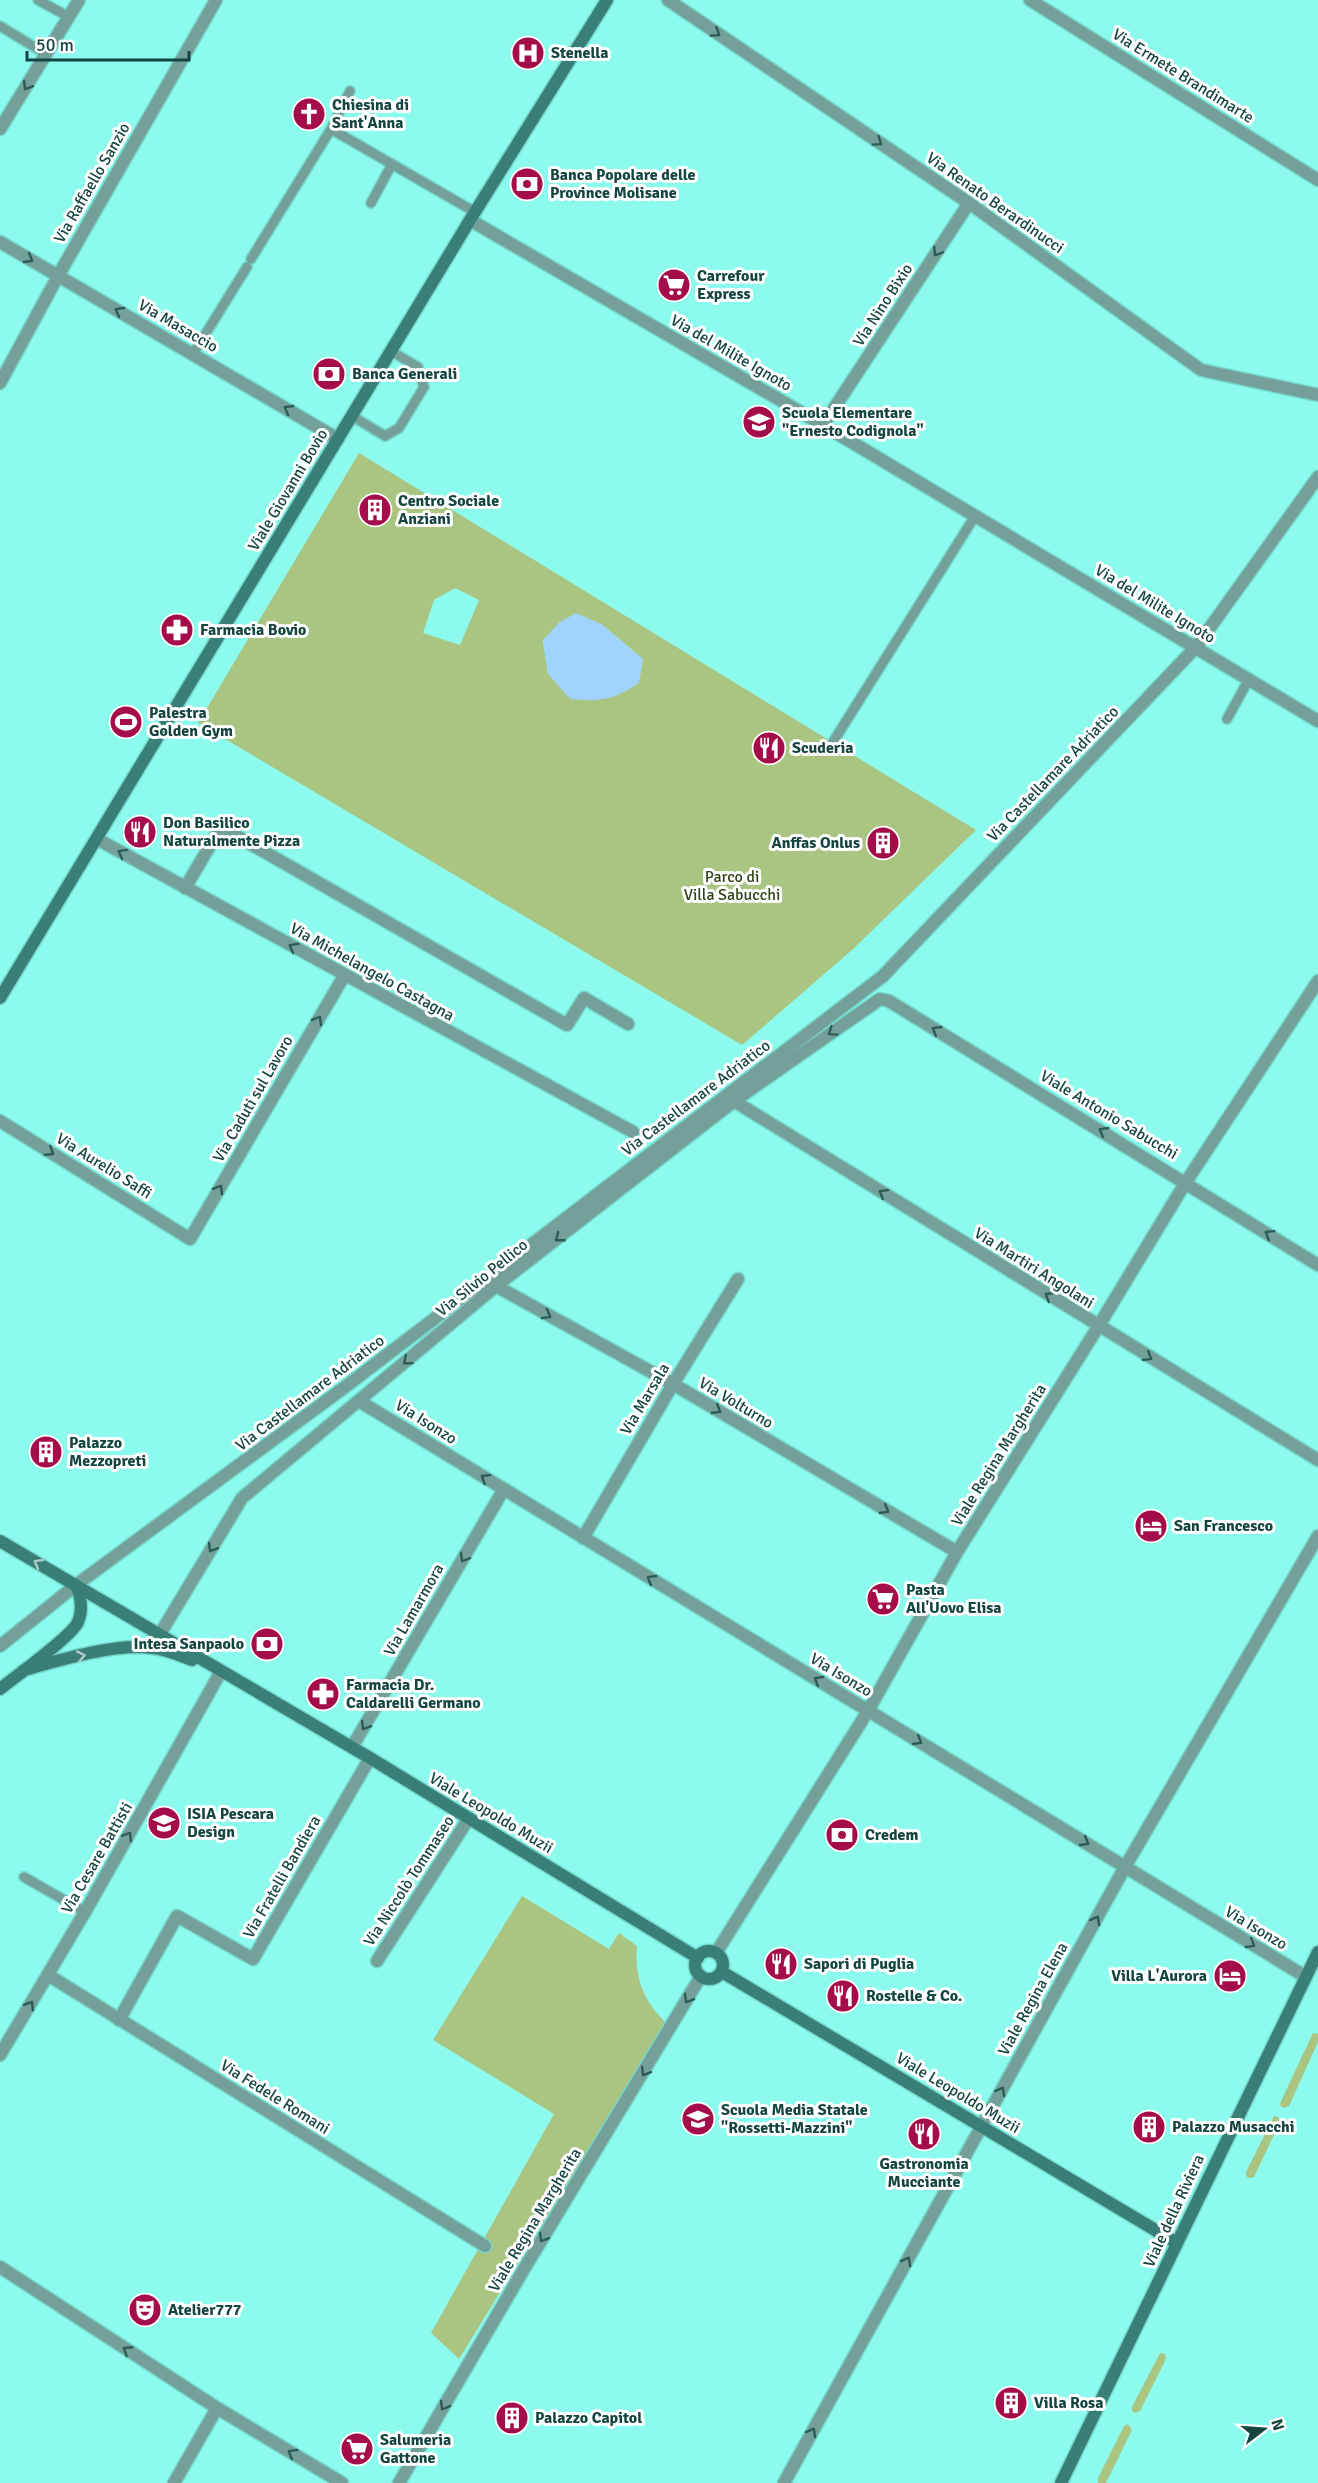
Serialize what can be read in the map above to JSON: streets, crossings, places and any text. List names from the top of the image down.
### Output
{
  "streets": {
    "street": [
      "Via Ermete Brandimarte",
      "Via Raffaello Sanzio",
      "Via Renato Berardinucci",
      "Via Nino Bixio",
      "Via Masaccio",
      "Via del Milite Ignoto",
      "Viale Giovanni Bovio",
      "Via Castellamare Adriatico",
      "Via Michelangelo Castagna",
      "Via Caduti sul Lavoro",
      "Viale Antonio Sabucchi",
      "Via Aurelio Saffi",
      "Via Martiri Angolani",
      "Via Silvio Pellico",
      "Via Marsala",
      "Via Volturno",
      "Via Isonzo",
      "Viale Regina Margherita",
      "Via Lamarmora",
      "Viale Leopoldo Muzii",
      "Via Cesare Battisti",
      "Via Fratelli Bandiera",
      "Via Niccolò Tommaseo",
      "Viale Regina Elena",
      "Via Fedele Romani",
      "Viale della Riviera"
    ]
  },
  "crossings": [
    ["Via Raffaello Sanzio", "Via Masaccio"],
    ["Via Renato Berardinucci", "Via Nino Bixio"],
    ["Via Nino Bixio", "Via del Milite Ignoto"],
    ["Via Masaccio", "Viale Giovanni Bovio"],
    ["Via del Milite Ignoto", "Viale Giovanni Bovio"],
    ["Via del Milite Ignoto", "Via Castellamare Adriatico"],
    ["Viale Giovanni Bovio", "Via Michelangelo Castagna"],
    ["Via Castellamare Adriatico", "Viale Leopoldo Muzii"],
    ["Via Michelangelo Castagna", "Via Caduti sul Lavoro"],
    ["Via Caduti sul Lavoro", "Via Aurelio Saffi"],
    ["Viale Antonio Sabucchi", "Via Silvio Pellico"],
    ["Viale Antonio Sabucchi", "Viale Regina Margherita"],
    ["Via Martiri Angolani", "Via Silvio Pellico"],
    ["Via Martiri Angolani", "Viale Regina Margherita"],
    ["Via Silvio Pellico", "Via Volturno"],
    ["Via Silvio Pellico", "Via Isonzo"],
    ["Via Silvio Pellico", "Viale Leopoldo Muzii"],
    ["Via Marsala", "Via Volturno"],
    ["Via Marsala", "Via Isonzo"],
    ["Via Volturno", "Viale Regina Margherita"],
    ["Via Isonzo", "Viale Regina Margherita"],
    ["Via Isonzo", "Via Lamarmora"],
    ["Via Isonzo", "Viale Regina Elena"],
    ["Via Isonzo", "Viale della Riviera"],
    ["Viale Regina Margherita", "Viale Leopoldo Muzii"],
    ["Via Lamarmora", "Viale Leopoldo Muzii"],
    ["Viale Leopoldo Muzii", "Via Cesare Battisti"],
    ["Viale Leopoldo Muzii", "Via Fratelli Bandiera"],
    ["Viale Leopoldo Muzii", "Via Niccolò Tommaseo"],
    ["Viale Leopoldo Muzii", "Viale Regina Elena"],
    ["Viale Leopoldo Muzii", "Viale della Riviera"],
    ["Via Cesare Battisti", "Via Fedele Romani"],
    ["Via Fratelli Bandiera", "Via Fedele Romani"]
  ],
  "one_way": [
    "Via Renato Berardinucci",
    "Via Nino Bixio",
    "Via Michelangelo Castagna",
    "Via Caduti sul Lavoro",
    "Viale Antonio Sabucchi",
    "Via Aurelio Saffi",
    "Via Silvio Pellico",
    "Via Volturno",
    "Via Lamarmora",
    "Via Cesare Battisti",
    "Viale Regina Elena"
  ],
  "parks": ["Parco di Villa Sabucchi"],
  "places": {
    "hospital": ["Stenella"],
    "church": ["Chiesina di Sant'Anna"],
    "bank": [
      "Banca Popolare delle Province Molisane",
      "Banca Generali",
      "Intesa Sanpaolo",
      "Credem"
    ],
    "supermarket": ["Carrefour Express", "Pasta All'Uovo Elisa", "Salumeria Gattone"],
    "school or university": ["Scuola Elementare \"Ernesto Codignola\"", "ISIA Pescara Design", "Scuola Media Statale \"Rossetti-Mazzini\""],
    "building": [
      "Centro Sociale Anziani",
      "Anffas Onlus",
      "Palazzo Mezzopreti",
      "Palazzo Musacchi",
      "Villa Rosa",
      "Palazzo Capitol"
    ],
    "pharmacy": ["Farmacia Bovio", "Farmacia Dr. Caldarelli Germano"],
    "sports": ["Palestra Golden Gym"],
    "restaurant": [
      "Scuderia",
      "Don Basilico Naturalmente Pizza",
      "Sapori di Puglia",
      "Rostelle & Co.",
      "Gastronomia Mucciante"
    ],
    "hotel": ["San Francesco", "Villa L'Aurora"],
    "theatre": ["Atelier777"]
  },
  "scale_bar": "50 m",
  "north": "right"
}
